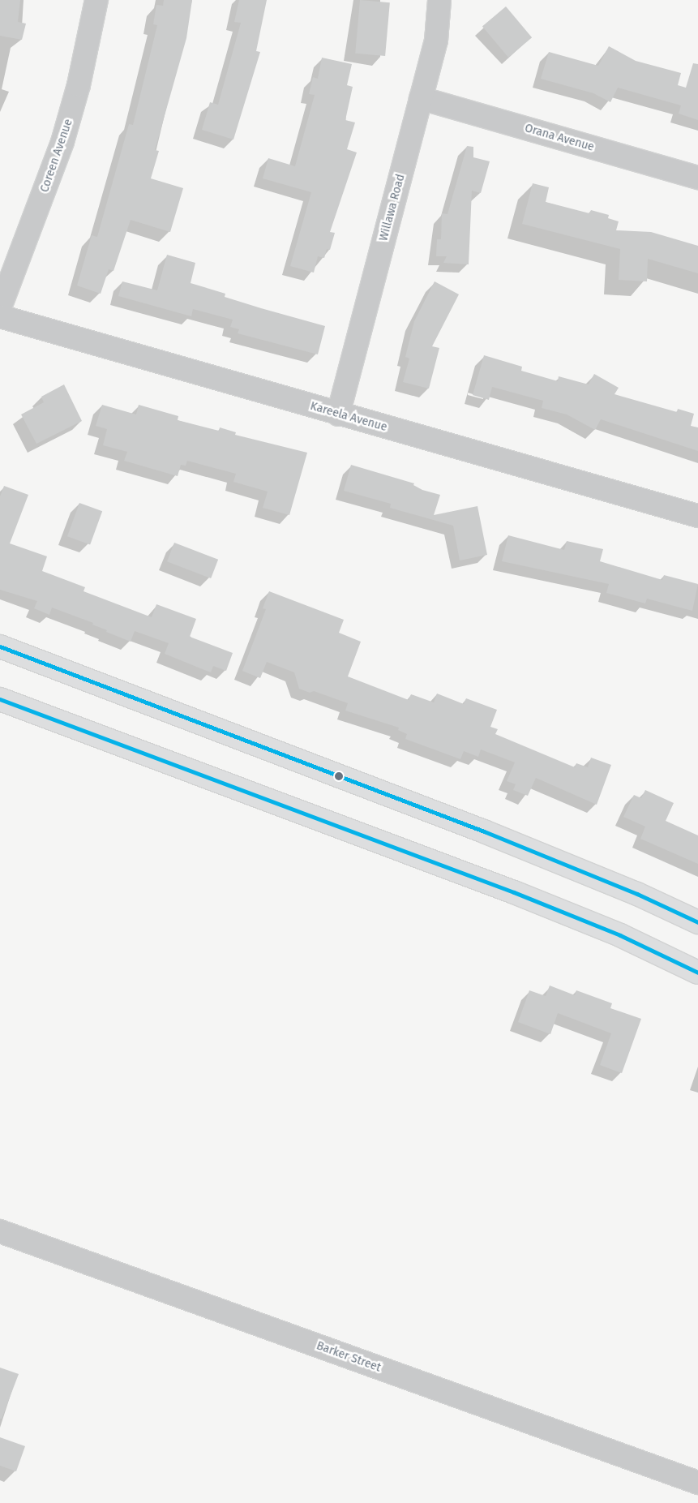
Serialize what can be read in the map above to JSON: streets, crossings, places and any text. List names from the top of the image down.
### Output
{
  "streets": {
    "street": [
      "Orana Avenue",
      "Coreen Avenue",
      "Willawa Road",
      "Kareela Avenue",
      "Barker Street"
    ]
  },
  "crossings": [
    ["Orana Avenue", "Willawa Road"],
    ["Willawa Road", "Kareela Avenue"]
  ]
}
